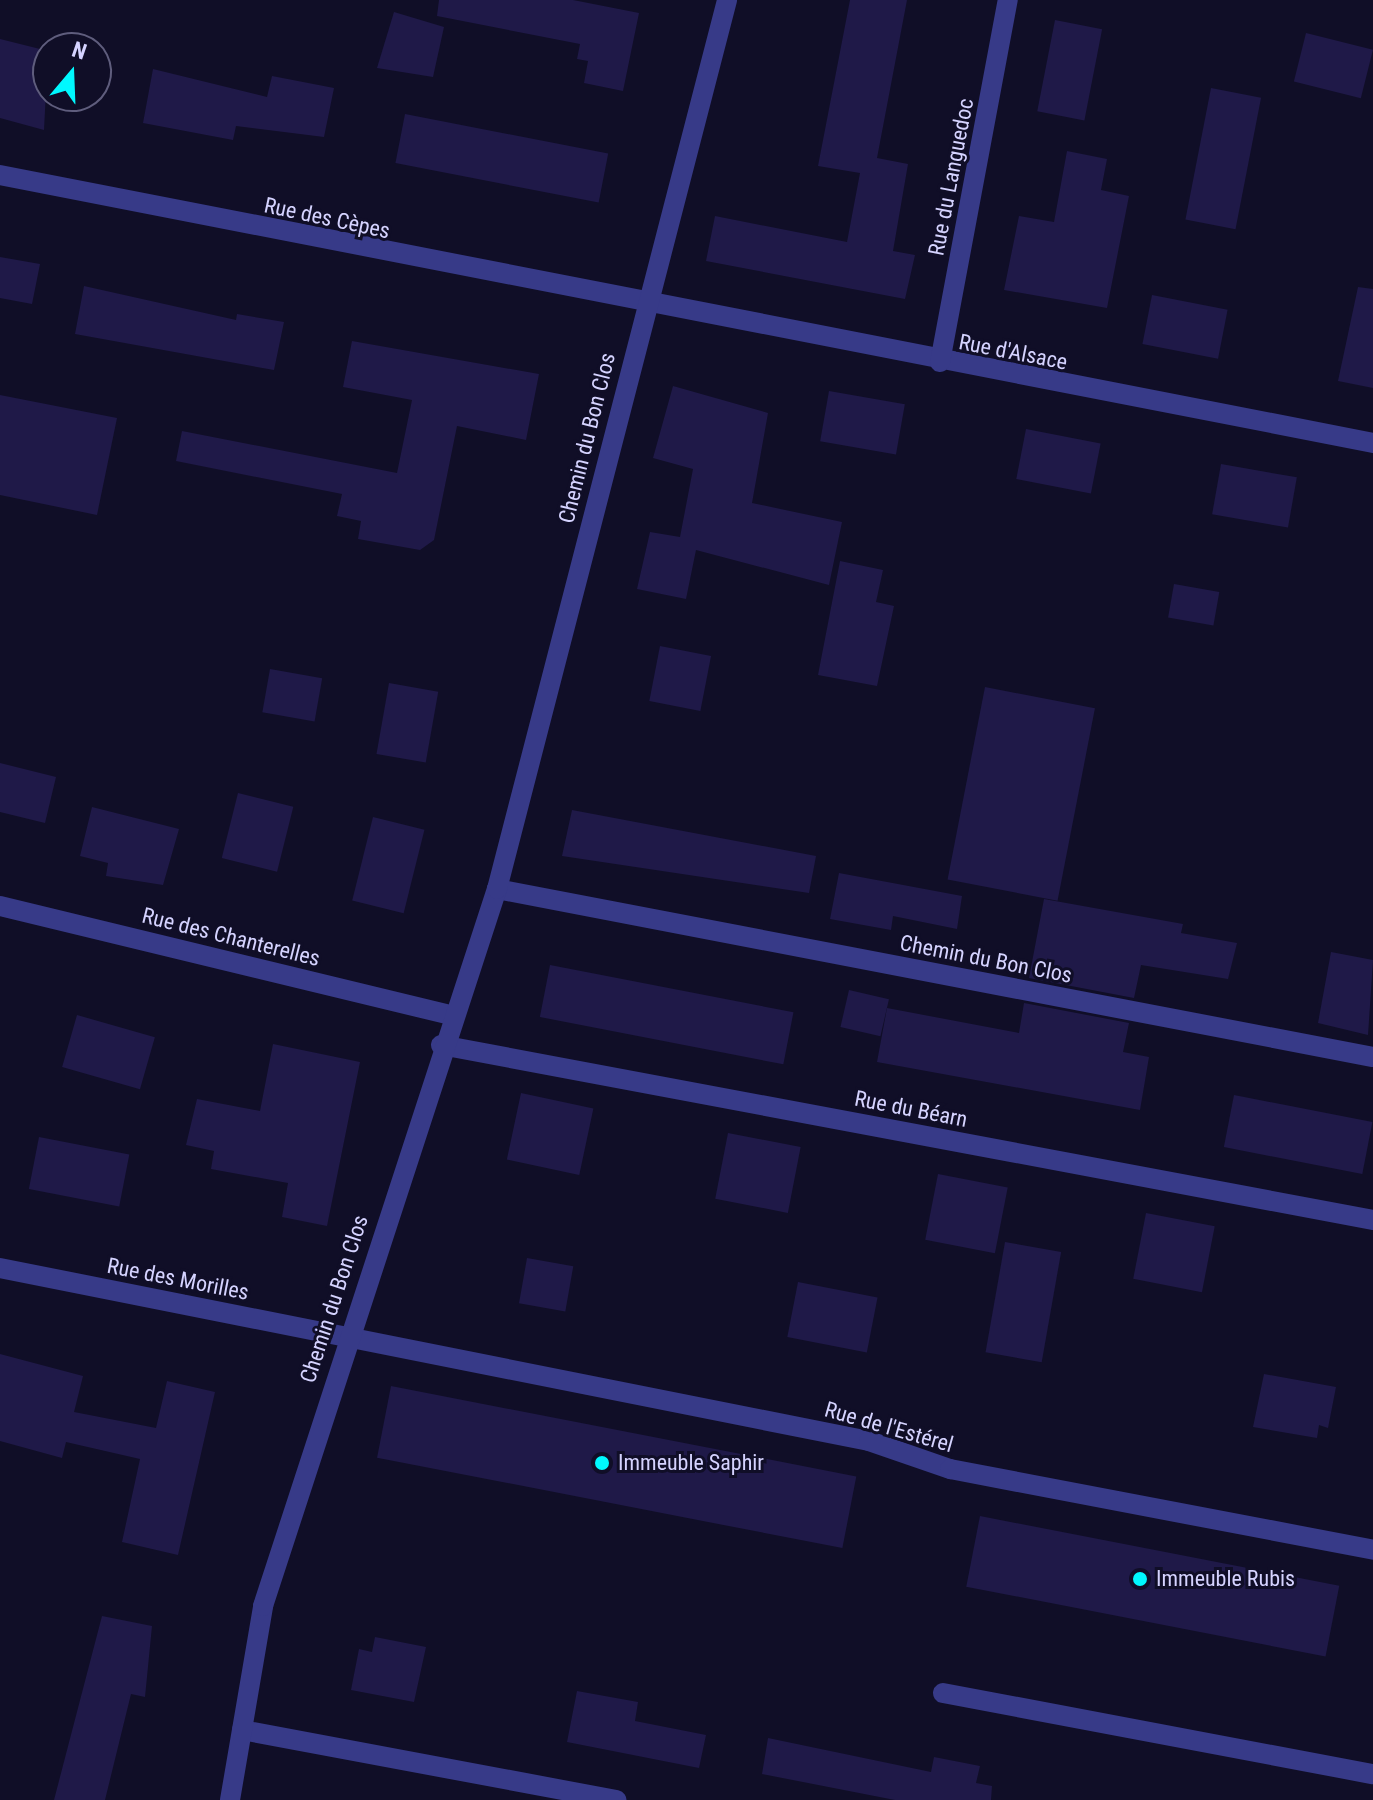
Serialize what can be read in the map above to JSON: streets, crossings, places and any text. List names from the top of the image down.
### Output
{
  "streets": {
    "street": [
      "Rue du Languedoc",
      "Rue des Cèpes",
      "Rue d'Alsace",
      "Chemin du Bon Clos",
      "Rue des Chanterelles",
      "Rue du Béarn",
      "Rue des Morilles",
      "Rue de l'Estérel"
    ]
  },
  "crossings": [
    ["Rue du Languedoc", "Rue d'Alsace"],
    ["Rue des Cèpes", "Rue d'Alsace"],
    ["Rue des Cèpes", "Chemin du Bon Clos"],
    ["Rue d'Alsace", "Chemin du Bon Clos"],
    ["Chemin du Bon Clos", "Rue des Chanterelles"],
    ["Chemin du Bon Clos", "Rue du Béarn"],
    ["Chemin du Bon Clos", "Rue des Morilles"],
    ["Chemin du Bon Clos", "Rue de l'Estérel"],
    ["Rue des Morilles", "Rue de l'Estérel"]
  ],
  "places": ["Immeuble Saphir", "Immeuble Rubis"],
  "north": "top"
}
